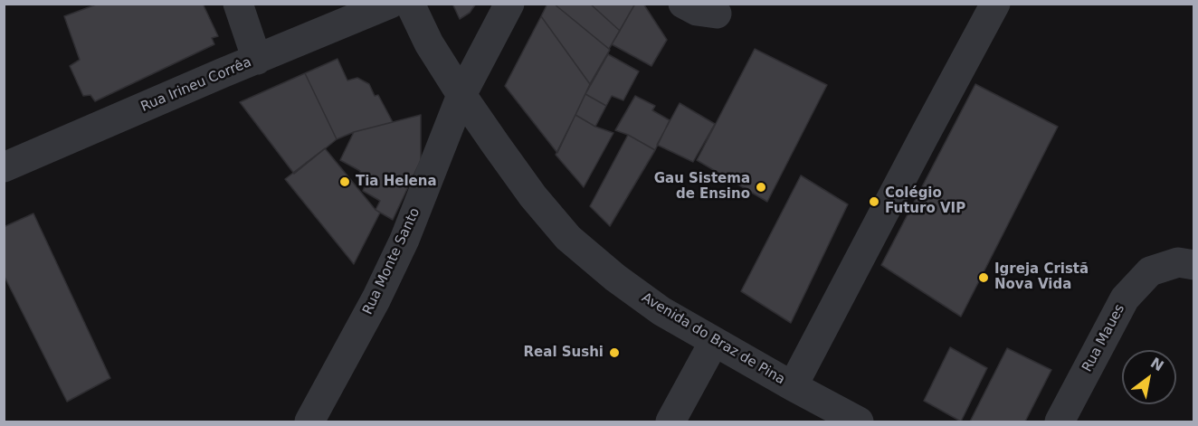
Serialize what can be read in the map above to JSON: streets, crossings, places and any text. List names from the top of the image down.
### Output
{
  "streets": {
    "street": [
      "Rua Irineu Corrêa",
      "Rua Monte Santo",
      "Rua Maues",
      "Avenida do Braz de Pina"
    ]
  },
  "crossings": [
    ["Rua Monte Santo", "Avenida do Braz de Pina"]
  ],
  "places": [
    "Tia Helena",
    "Gau Sistema de Ensino",
    "Colégio Futuro VIP",
    "Igreja Cristã Nova Vida",
    "Real Sushi"
  ],
  "north": "top right"
}
